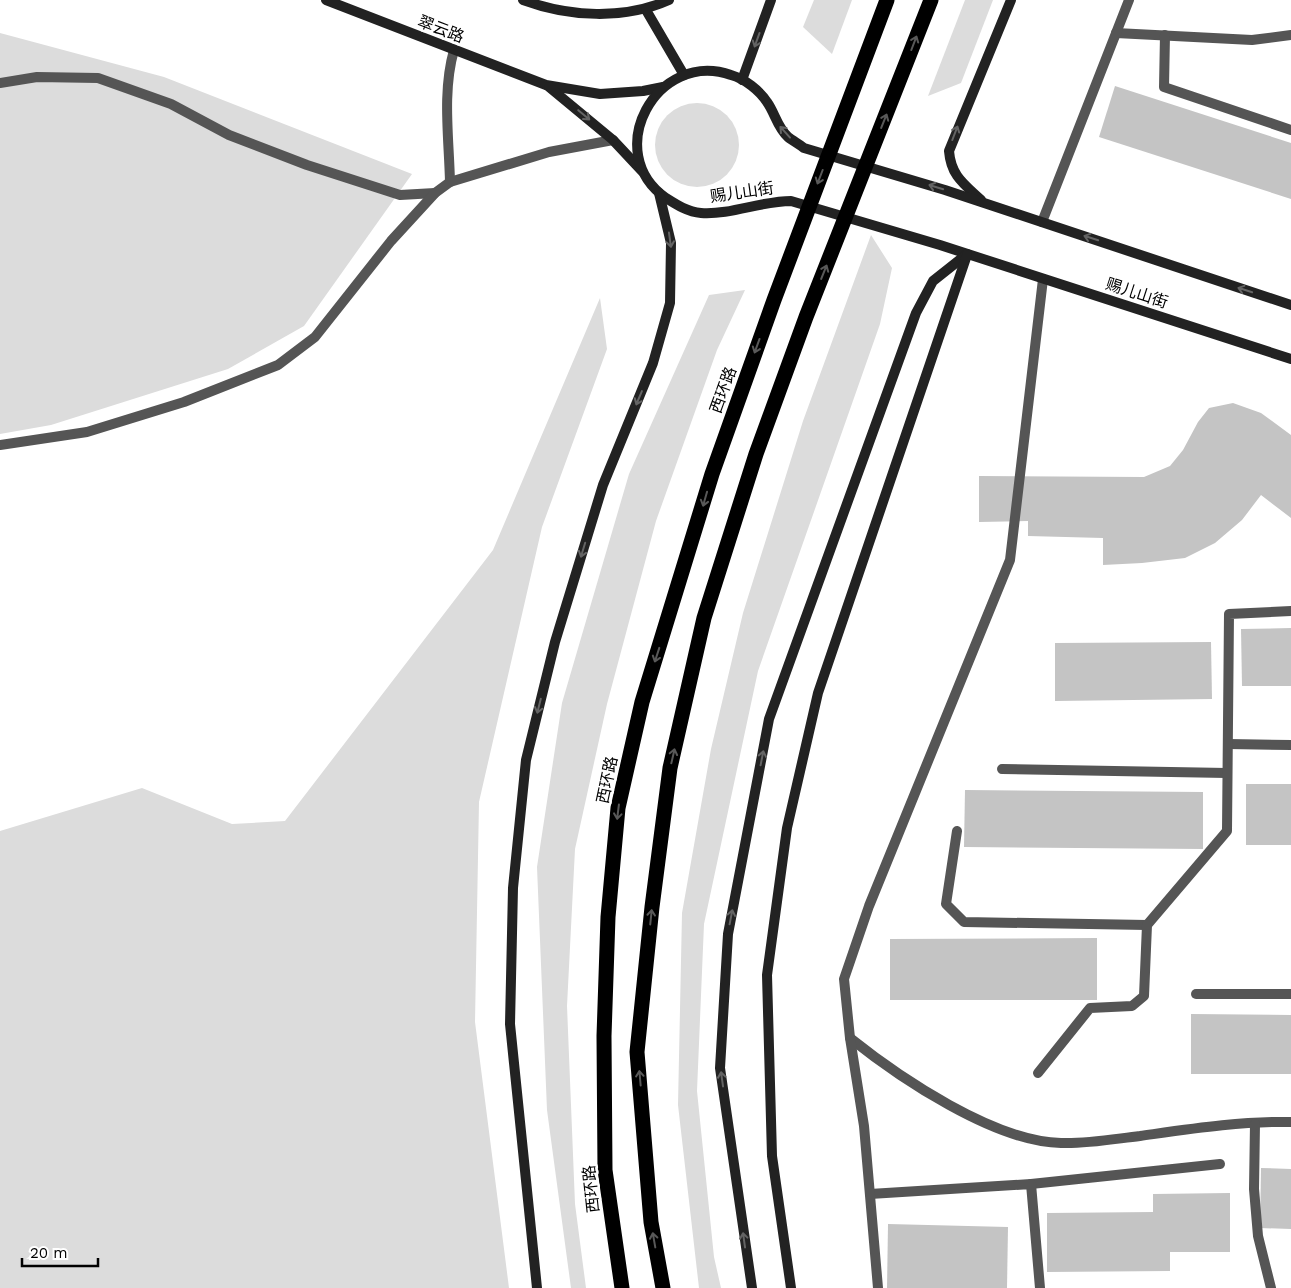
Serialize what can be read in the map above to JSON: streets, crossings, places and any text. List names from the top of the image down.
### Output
{
  "streets": {
    "highway": ["西环路"],
    "main road": ["翠云路", "赐儿山街"]
  },
  "scale_bar": "20 m"
}
